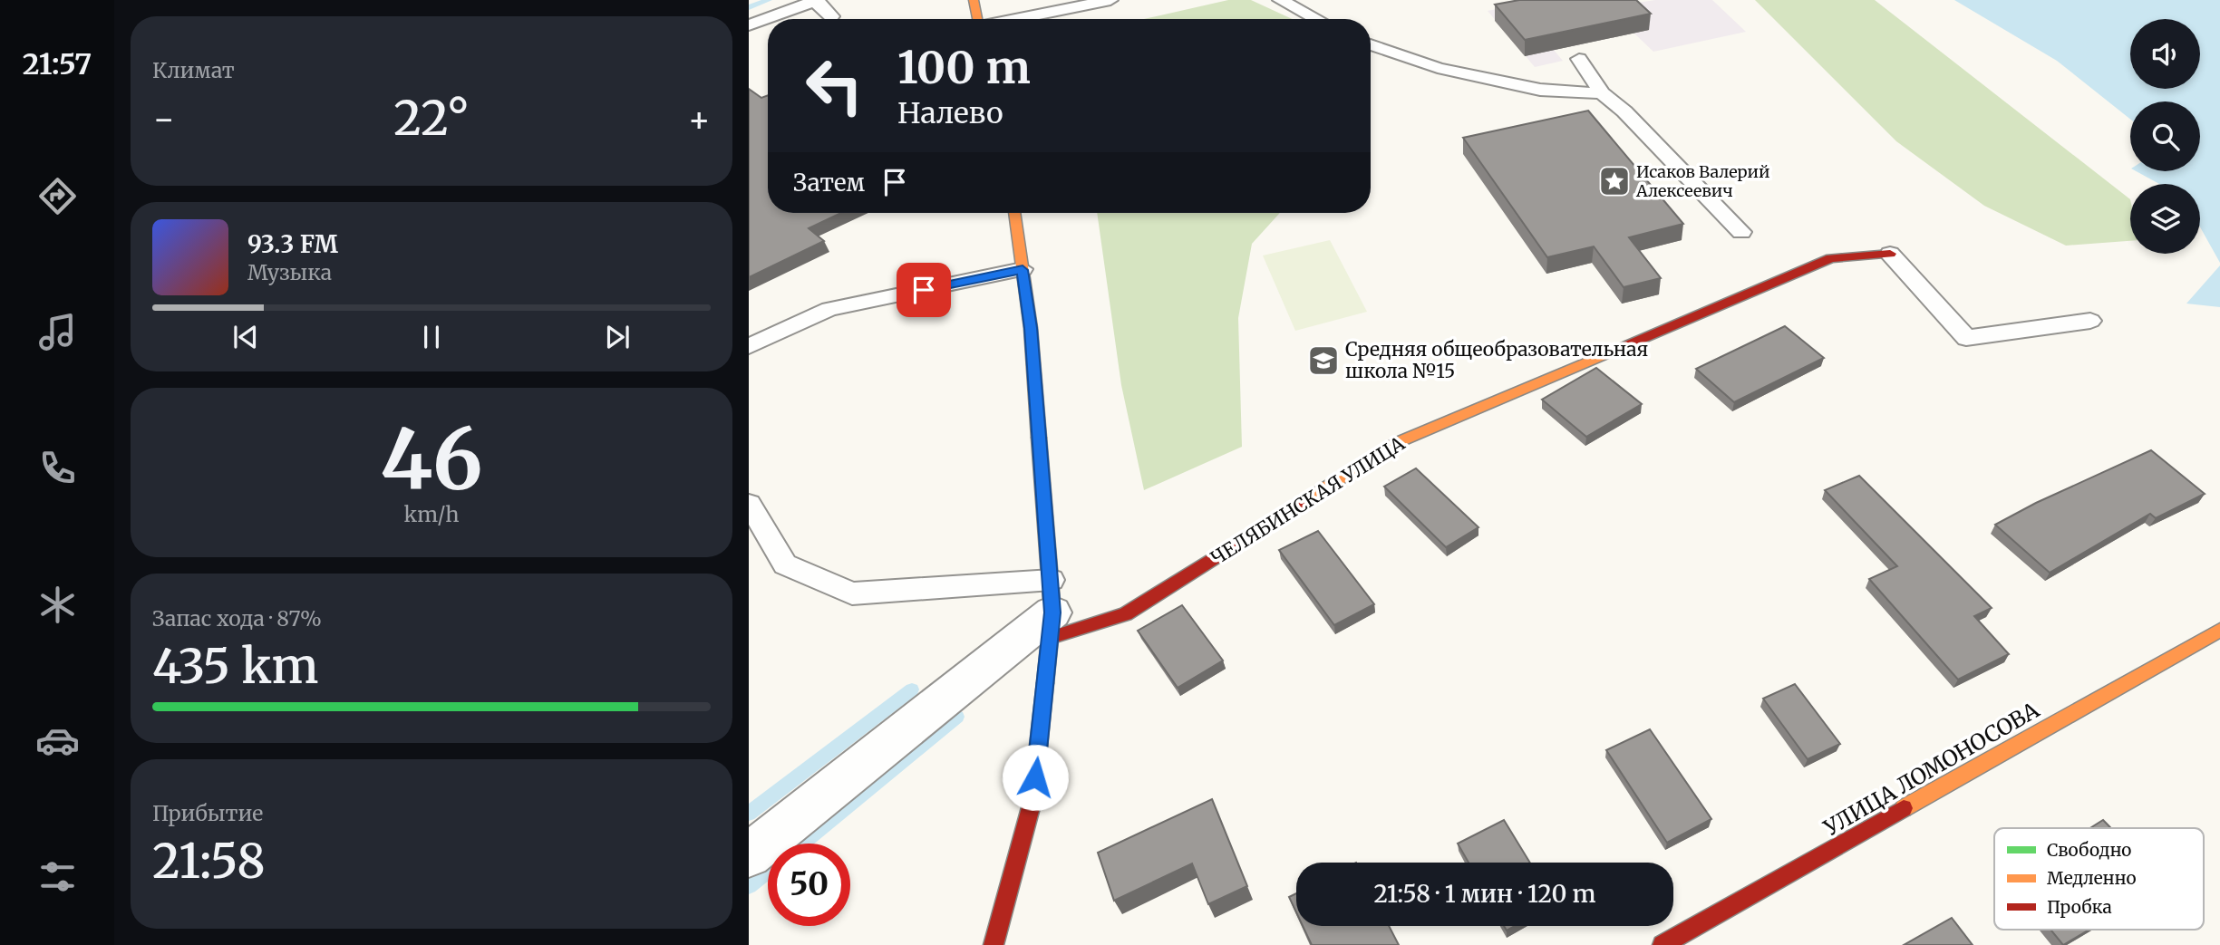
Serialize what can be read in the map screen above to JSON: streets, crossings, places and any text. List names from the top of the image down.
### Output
{
  "streets": {
    "street": ["ЧЕЛЯБИНСКАЯ УЛИЦА", "УЛИЦА ЛОМОНОСОВА"]
  },
  "places": {
    "place": ["Исаков Валерий Алексеевич"],
    "school or university": ["Средняя общеобразовательная школа №15"]
  },
  "legend": ["Свободно", "Медленно", "Пробка"],
  "page": {
    "tabs": "21:57",
    "tile": [
      "Климат",
      ["46", "km/h"],
      ["Запас хода · 87%", "435 km"],
      ["Прибытие", "21:58"]
    ],
    "turn": ["100 m", "Налево"],
    "heat": ["−", "22°", "+"],
    "then": "Затем",
    "song": ["93.3 FM", "Музыка"],
    "limit": "50",
    "trip": "21:58 · 1 мин · 120 m"
  }
}
